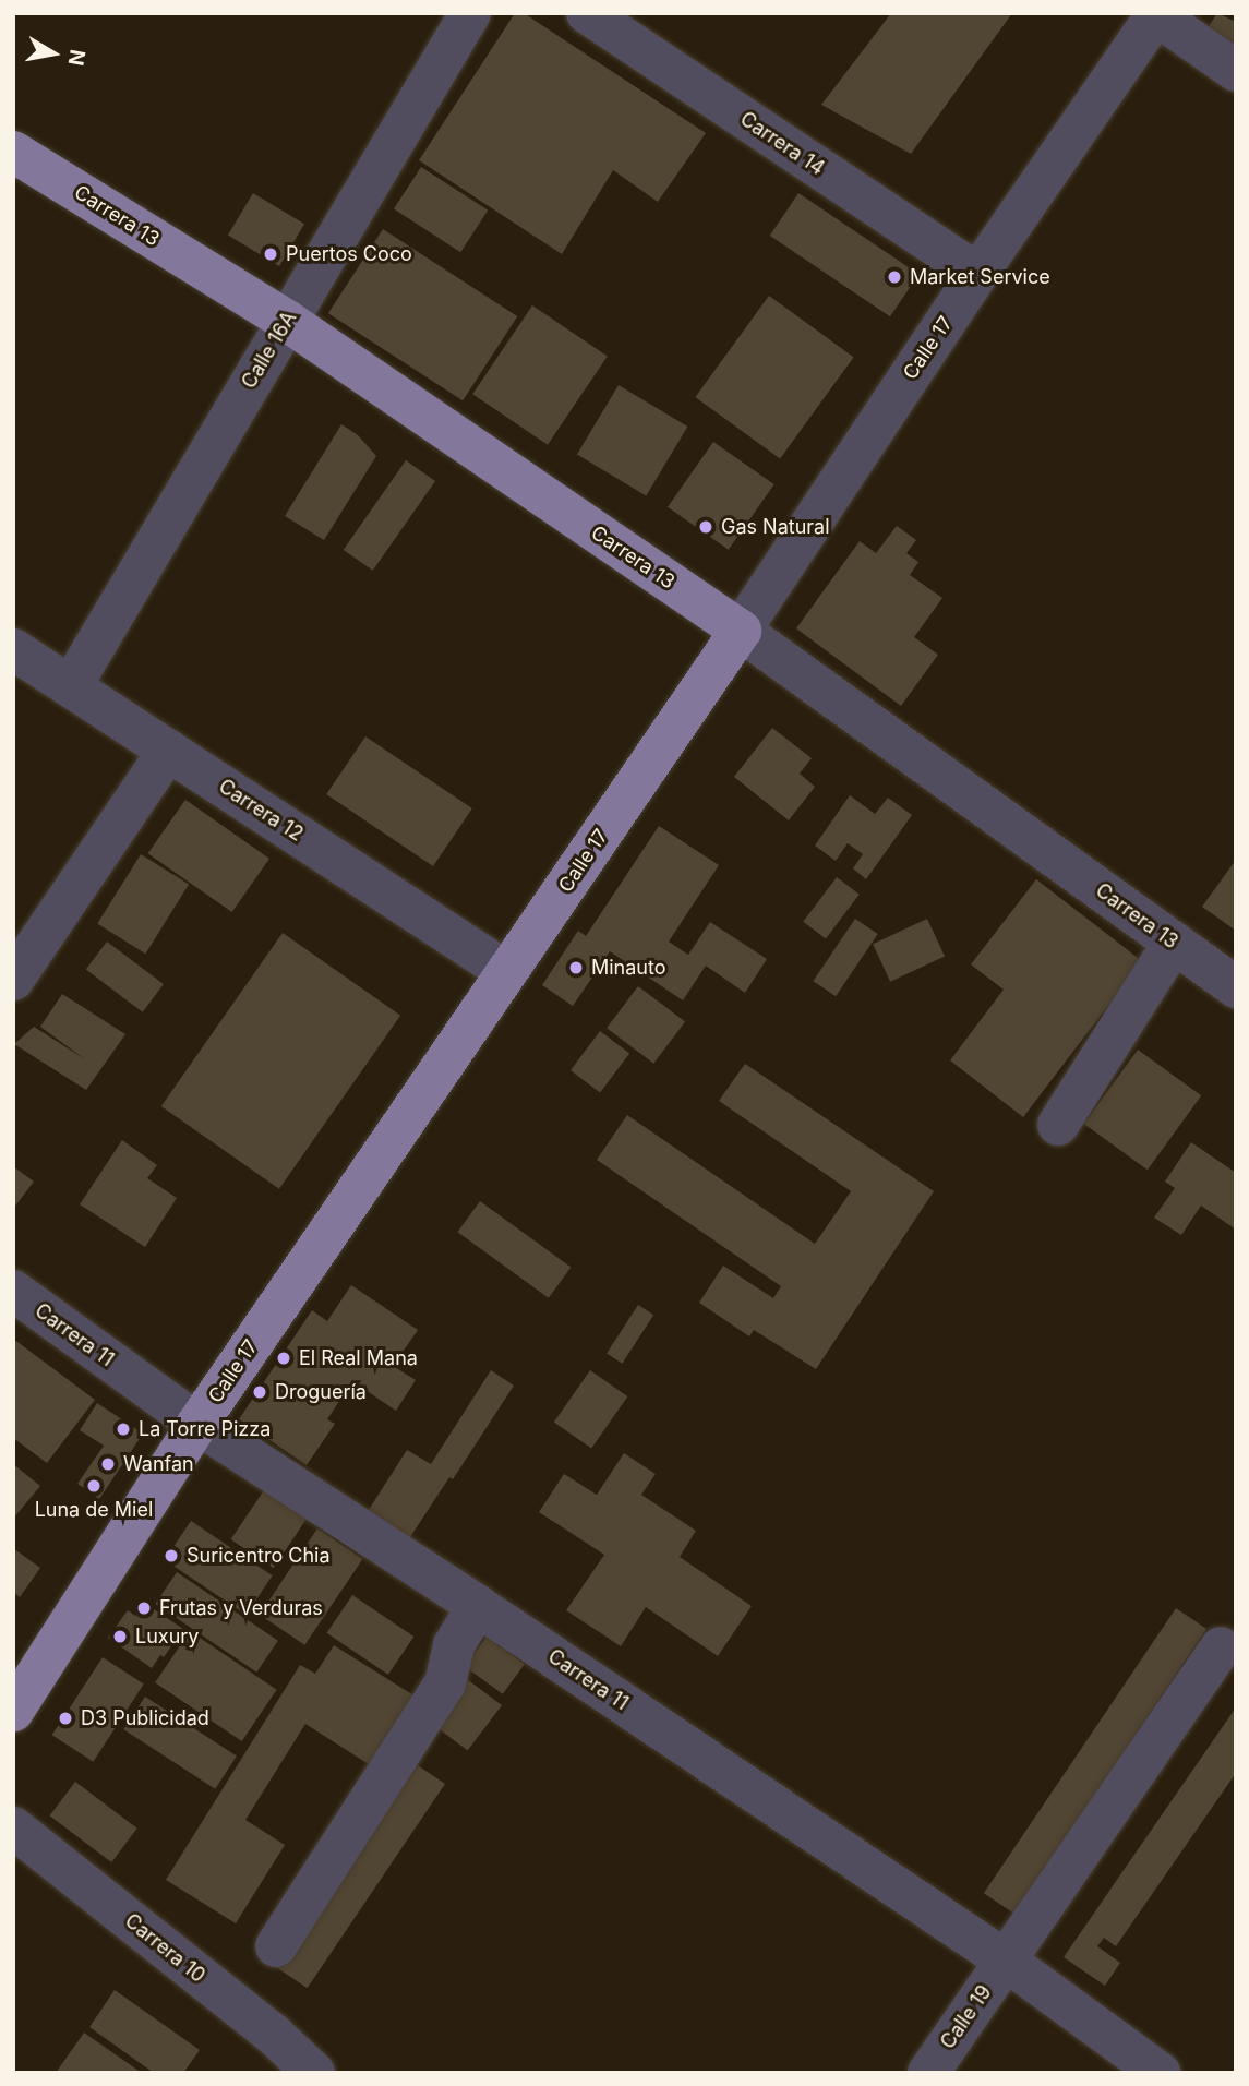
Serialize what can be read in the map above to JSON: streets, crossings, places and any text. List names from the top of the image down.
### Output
{
  "streets": {
    "main road": ["Carrera 13", "Calle 17"],
    "street": [
      "Carrera 14",
      "Calle 16A",
      "Carrera 12",
      "Carrera 11",
      "Carrera 10",
      "Calle 19"
    ]
  },
  "crossings": [
    ["Carrera 14", "Calle 17"],
    ["Carrera 13", "Calle 17"],
    ["Carrera 13", "Calle 16A"],
    ["Calle 17", "Carrera 12"],
    ["Calle 17", "Carrera 11"],
    ["Calle 16A", "Carrera 12"],
    ["Carrera 11", "Calle 19"]
  ],
  "places": [
    "Puertos Coco",
    "Market Service",
    "Gas Natural",
    "Minauto",
    "El Real Mana",
    "Droguería",
    "La Torre Pizza",
    "Wanfan",
    "Luna de Miel",
    "Suricentro Chia",
    "Frutas y Verduras",
    "Luxury",
    "D3 Publicidad"
  ],
  "north": "right"
}
